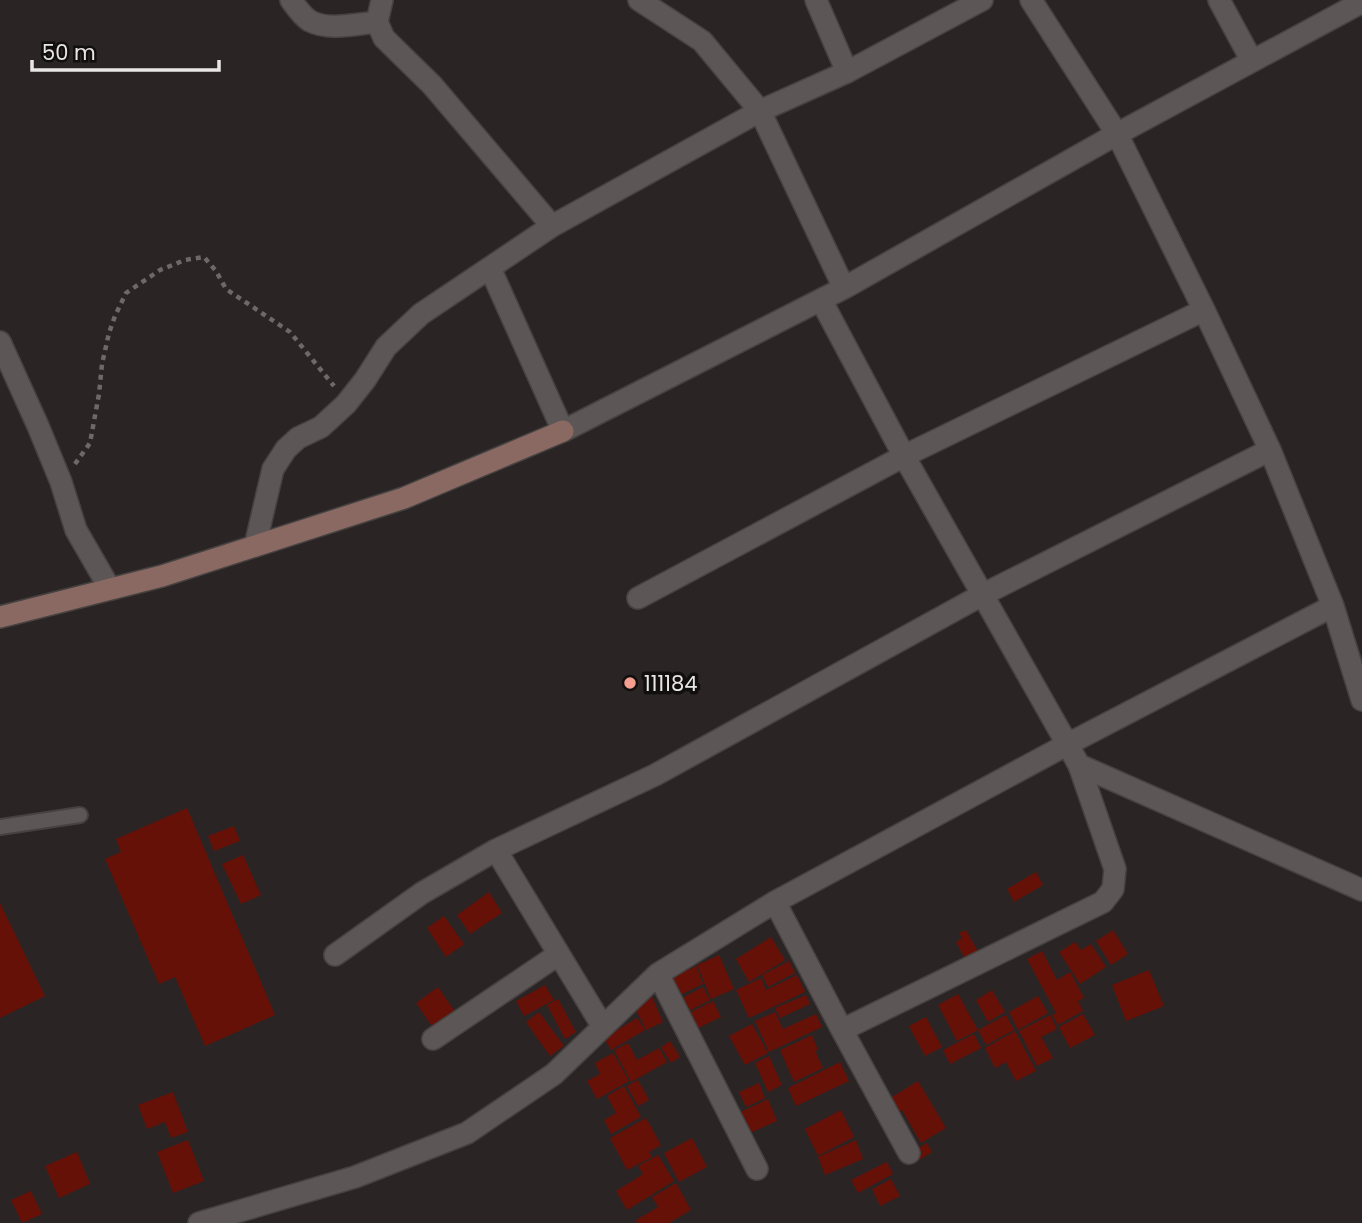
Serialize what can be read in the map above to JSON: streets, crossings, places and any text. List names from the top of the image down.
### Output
{
  "places": ["111184"],
  "scale_bar": "50 m"
}
